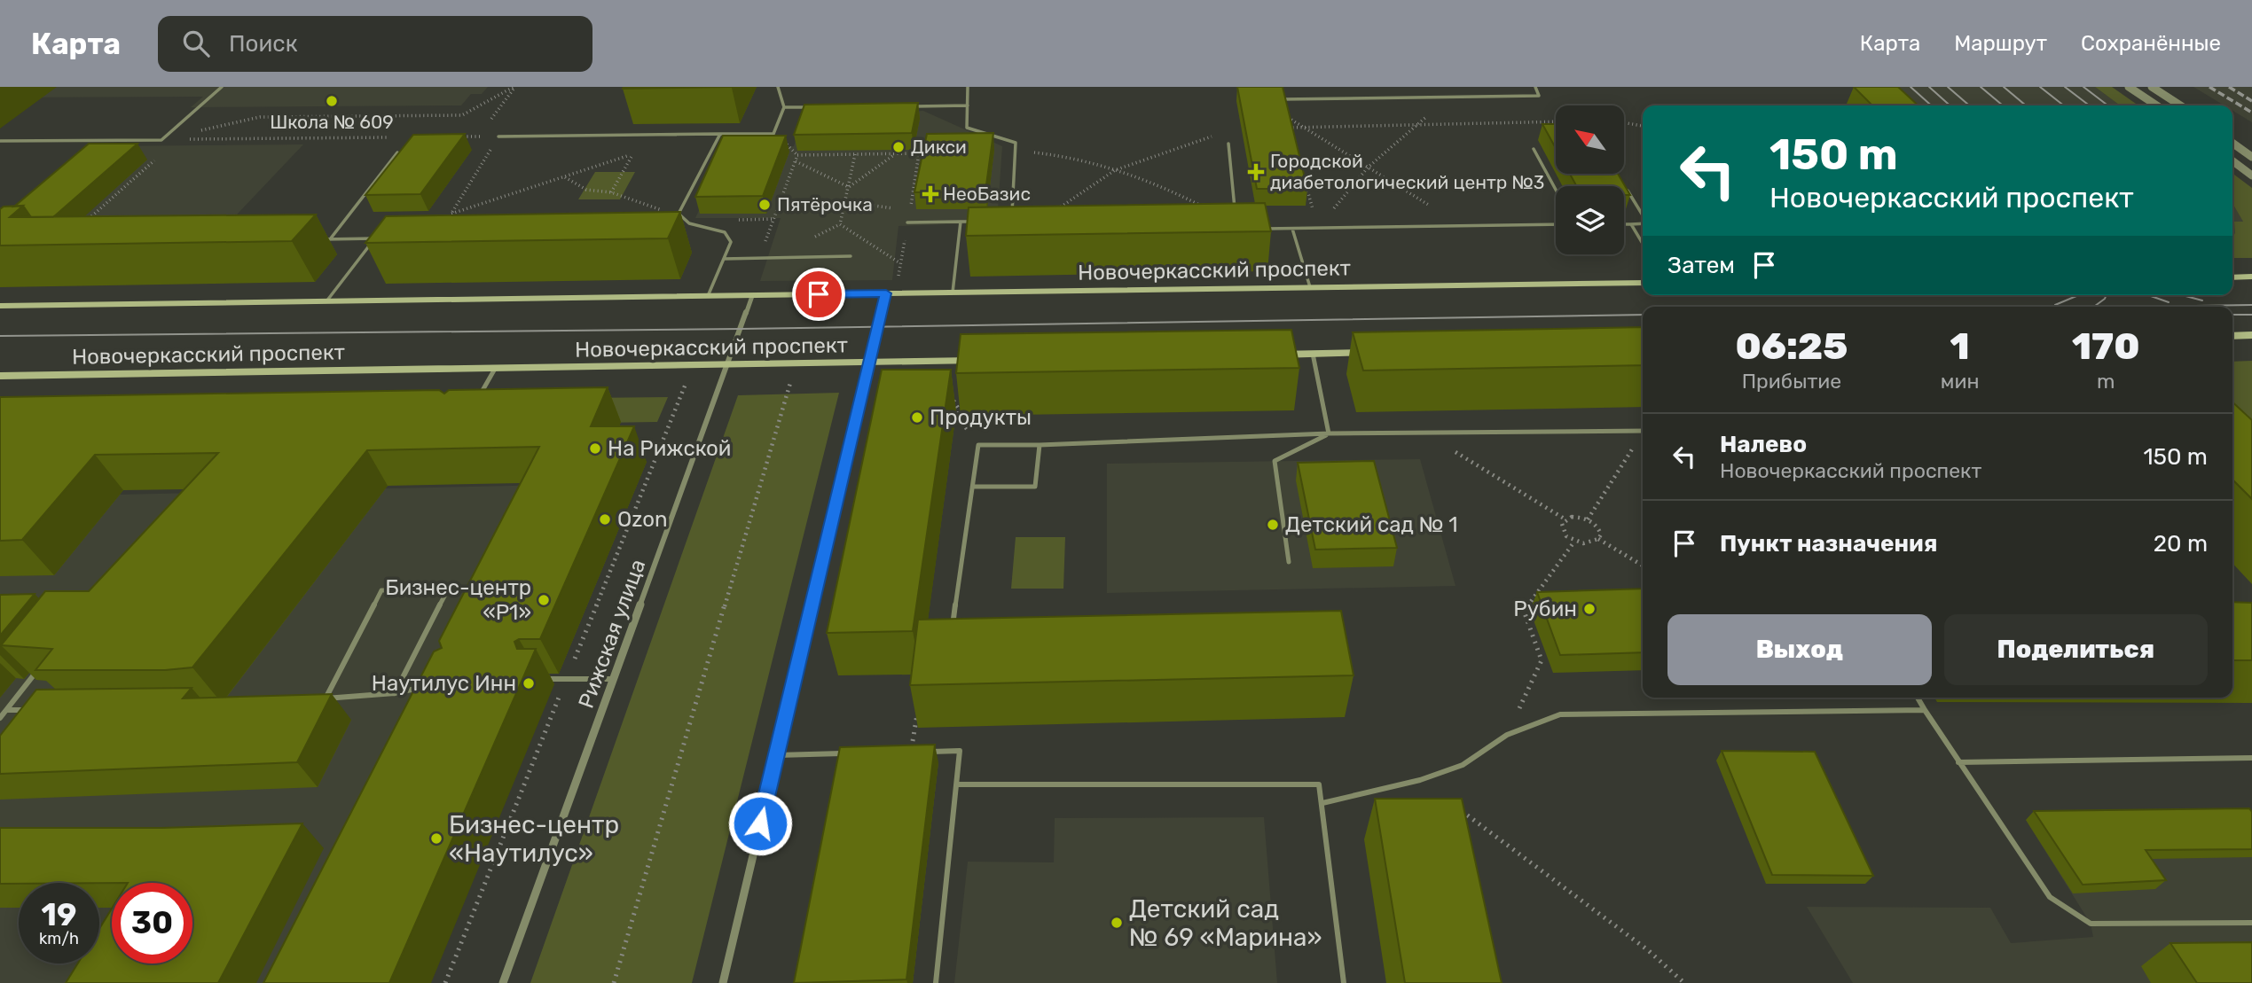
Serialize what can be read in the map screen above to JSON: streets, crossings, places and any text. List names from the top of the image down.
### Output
{
  "streets": {
    "main road": ["Новочеркасский проспект"],
    "street": ["Рижская улица"]
  },
  "crossings": [
    ["Новочеркасский проспект", "Рижская улица"]
  ],
  "places": {
    "other": [
      "Школа № 609",
      "Дикси",
      "Пятёрочка",
      "Продукты",
      "На Рижской",
      "Ozon",
      "Детский сад № 1",
      "Бизнес-центр «Р1»",
      "Рубин",
      "Наутилус Инн",
      "Бизнес-центр «Наутилус»",
      "Детский сад № 69 «Марина»"
    ],
    "health": ["Городской диабетологический центр №3", "НеоБазис"]
  },
  "north": "top left",
  "page": {
    "header": "Карта",
    "search": "Поиск",
    "nav": ["Карта", "Маршрут", "Сохранённые"],
    "turn": ["150 m", "Новочеркасский проспект"],
    "then": "Затем",
    "eta": [
      "06:25",
      "Прибытие",
      "1",
      "мин",
      "170",
      "m"
    ],
    "list": [
      {
        "name": "Налево",
        "note": "Новочеркасский проспект",
        "value": "150 m"
      },
      {
        "name": "Пункт назначения",
        "value": "20 m"
      }
    ],
    "buttons": ["Выход", "Поделиться"],
    "speed": "19 km/h",
    "limit": "30"
  }
}
